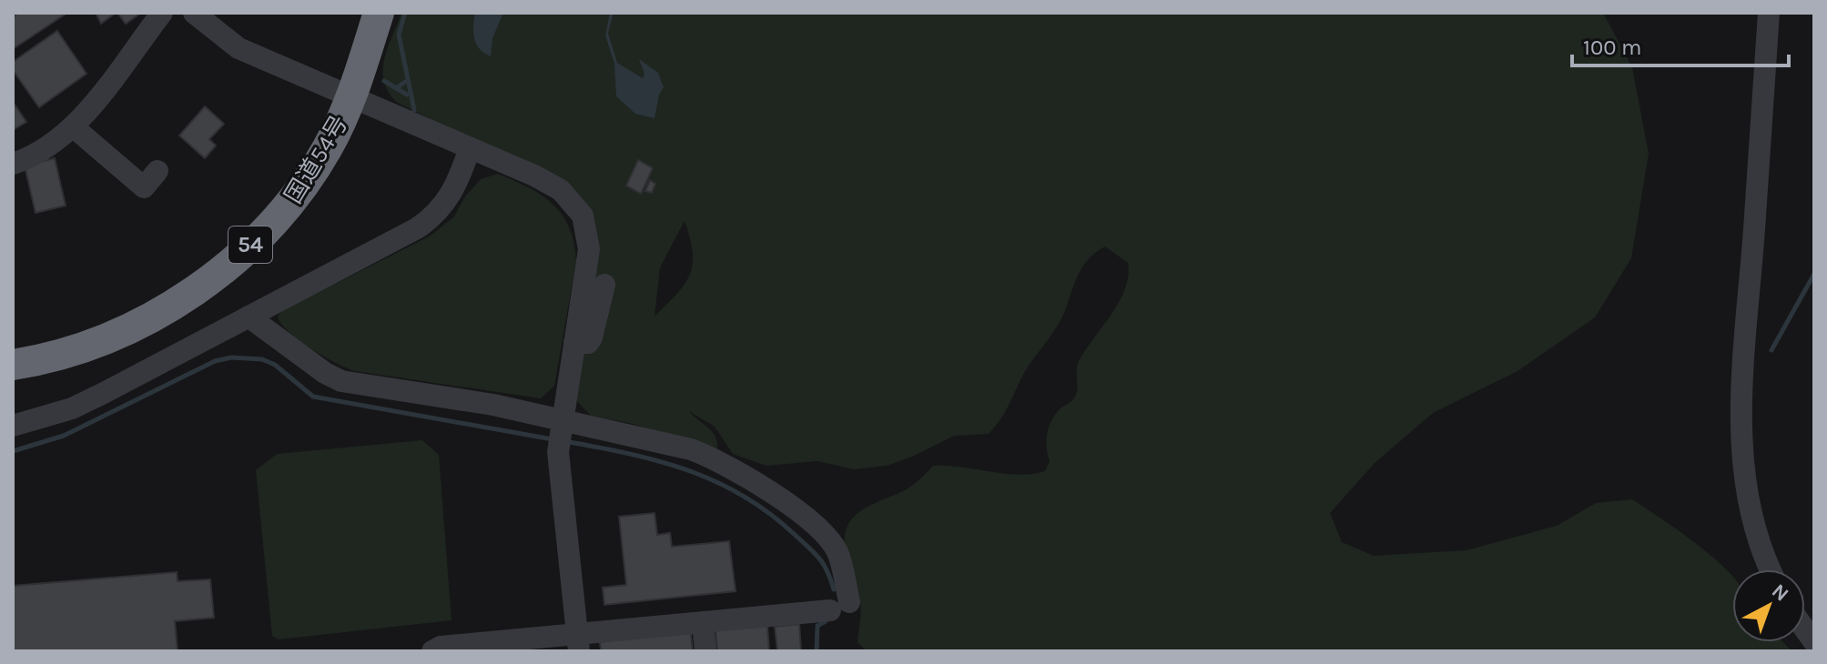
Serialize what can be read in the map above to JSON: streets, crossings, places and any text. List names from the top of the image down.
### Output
{
  "streets": {
    "highway": ["国道54号", "54"]
  },
  "scale_bar": "100 m",
  "north": "top right"
}
